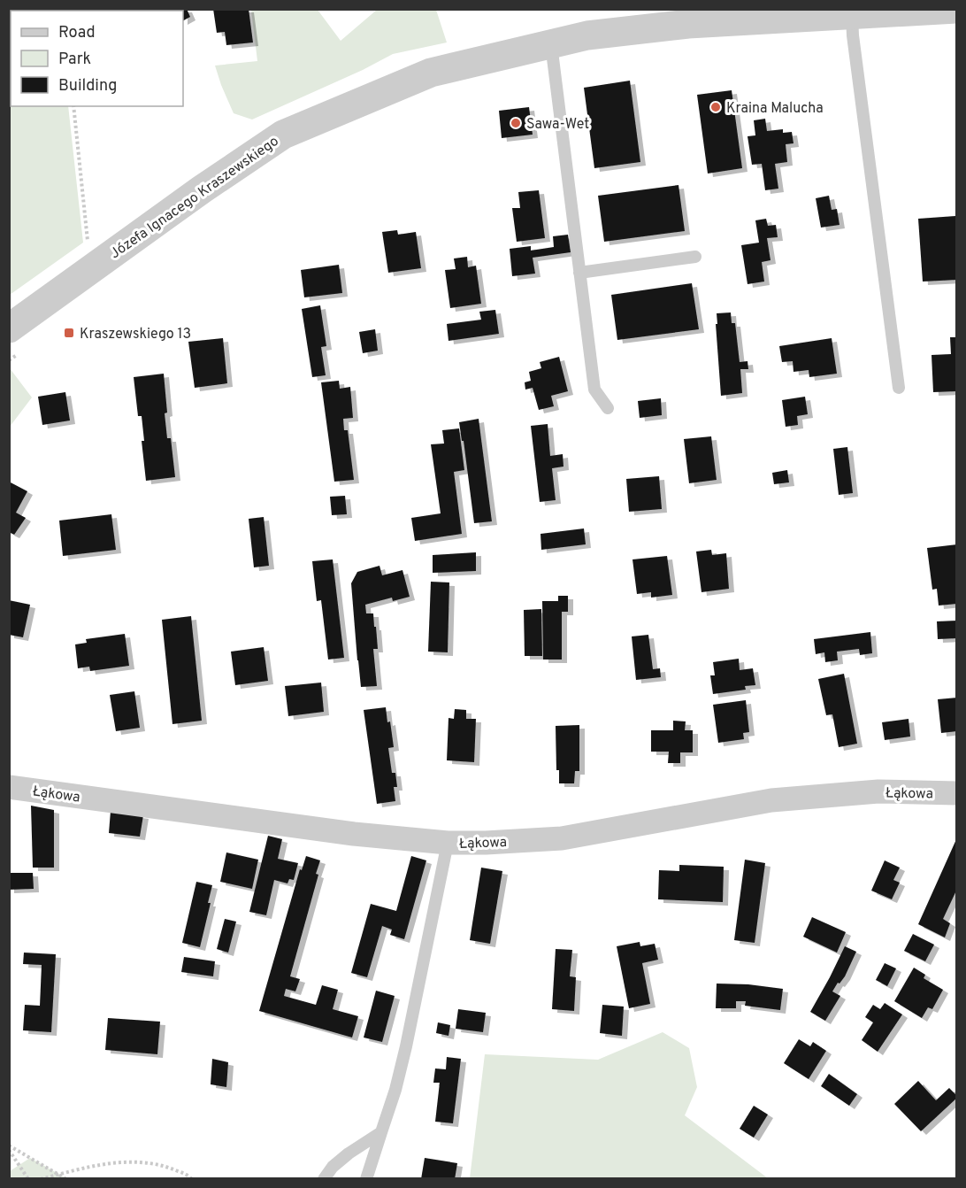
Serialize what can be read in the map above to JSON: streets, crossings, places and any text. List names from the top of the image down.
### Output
{
  "streets": {
    "street": ["Józefa Ignacego Kraszewskiego", "Łąkowa"]
  },
  "places": {
    "other": ["Kraina Malucha", "Sawa-Wet"],
    "transit": ["Kraszewskiego 13"]
  },
  "legend": ["Road", "Park", "Building"]
}
